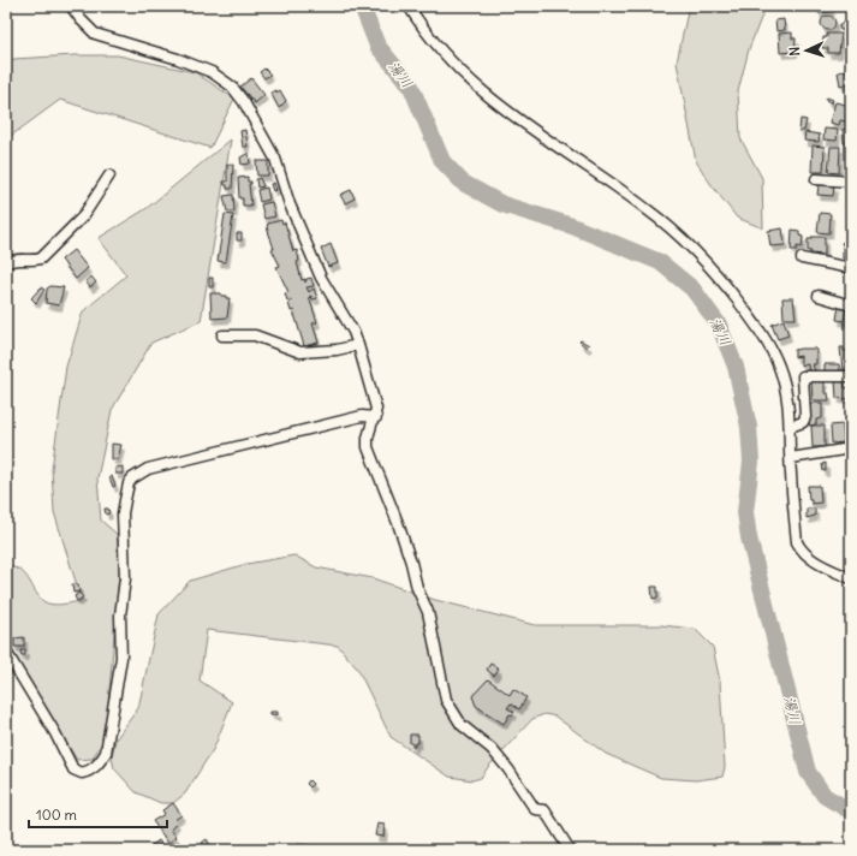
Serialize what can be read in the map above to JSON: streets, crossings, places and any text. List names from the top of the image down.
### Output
{
  "water": ["湯川"],
  "scale_bar": "100 m",
  "north": "left"
}
